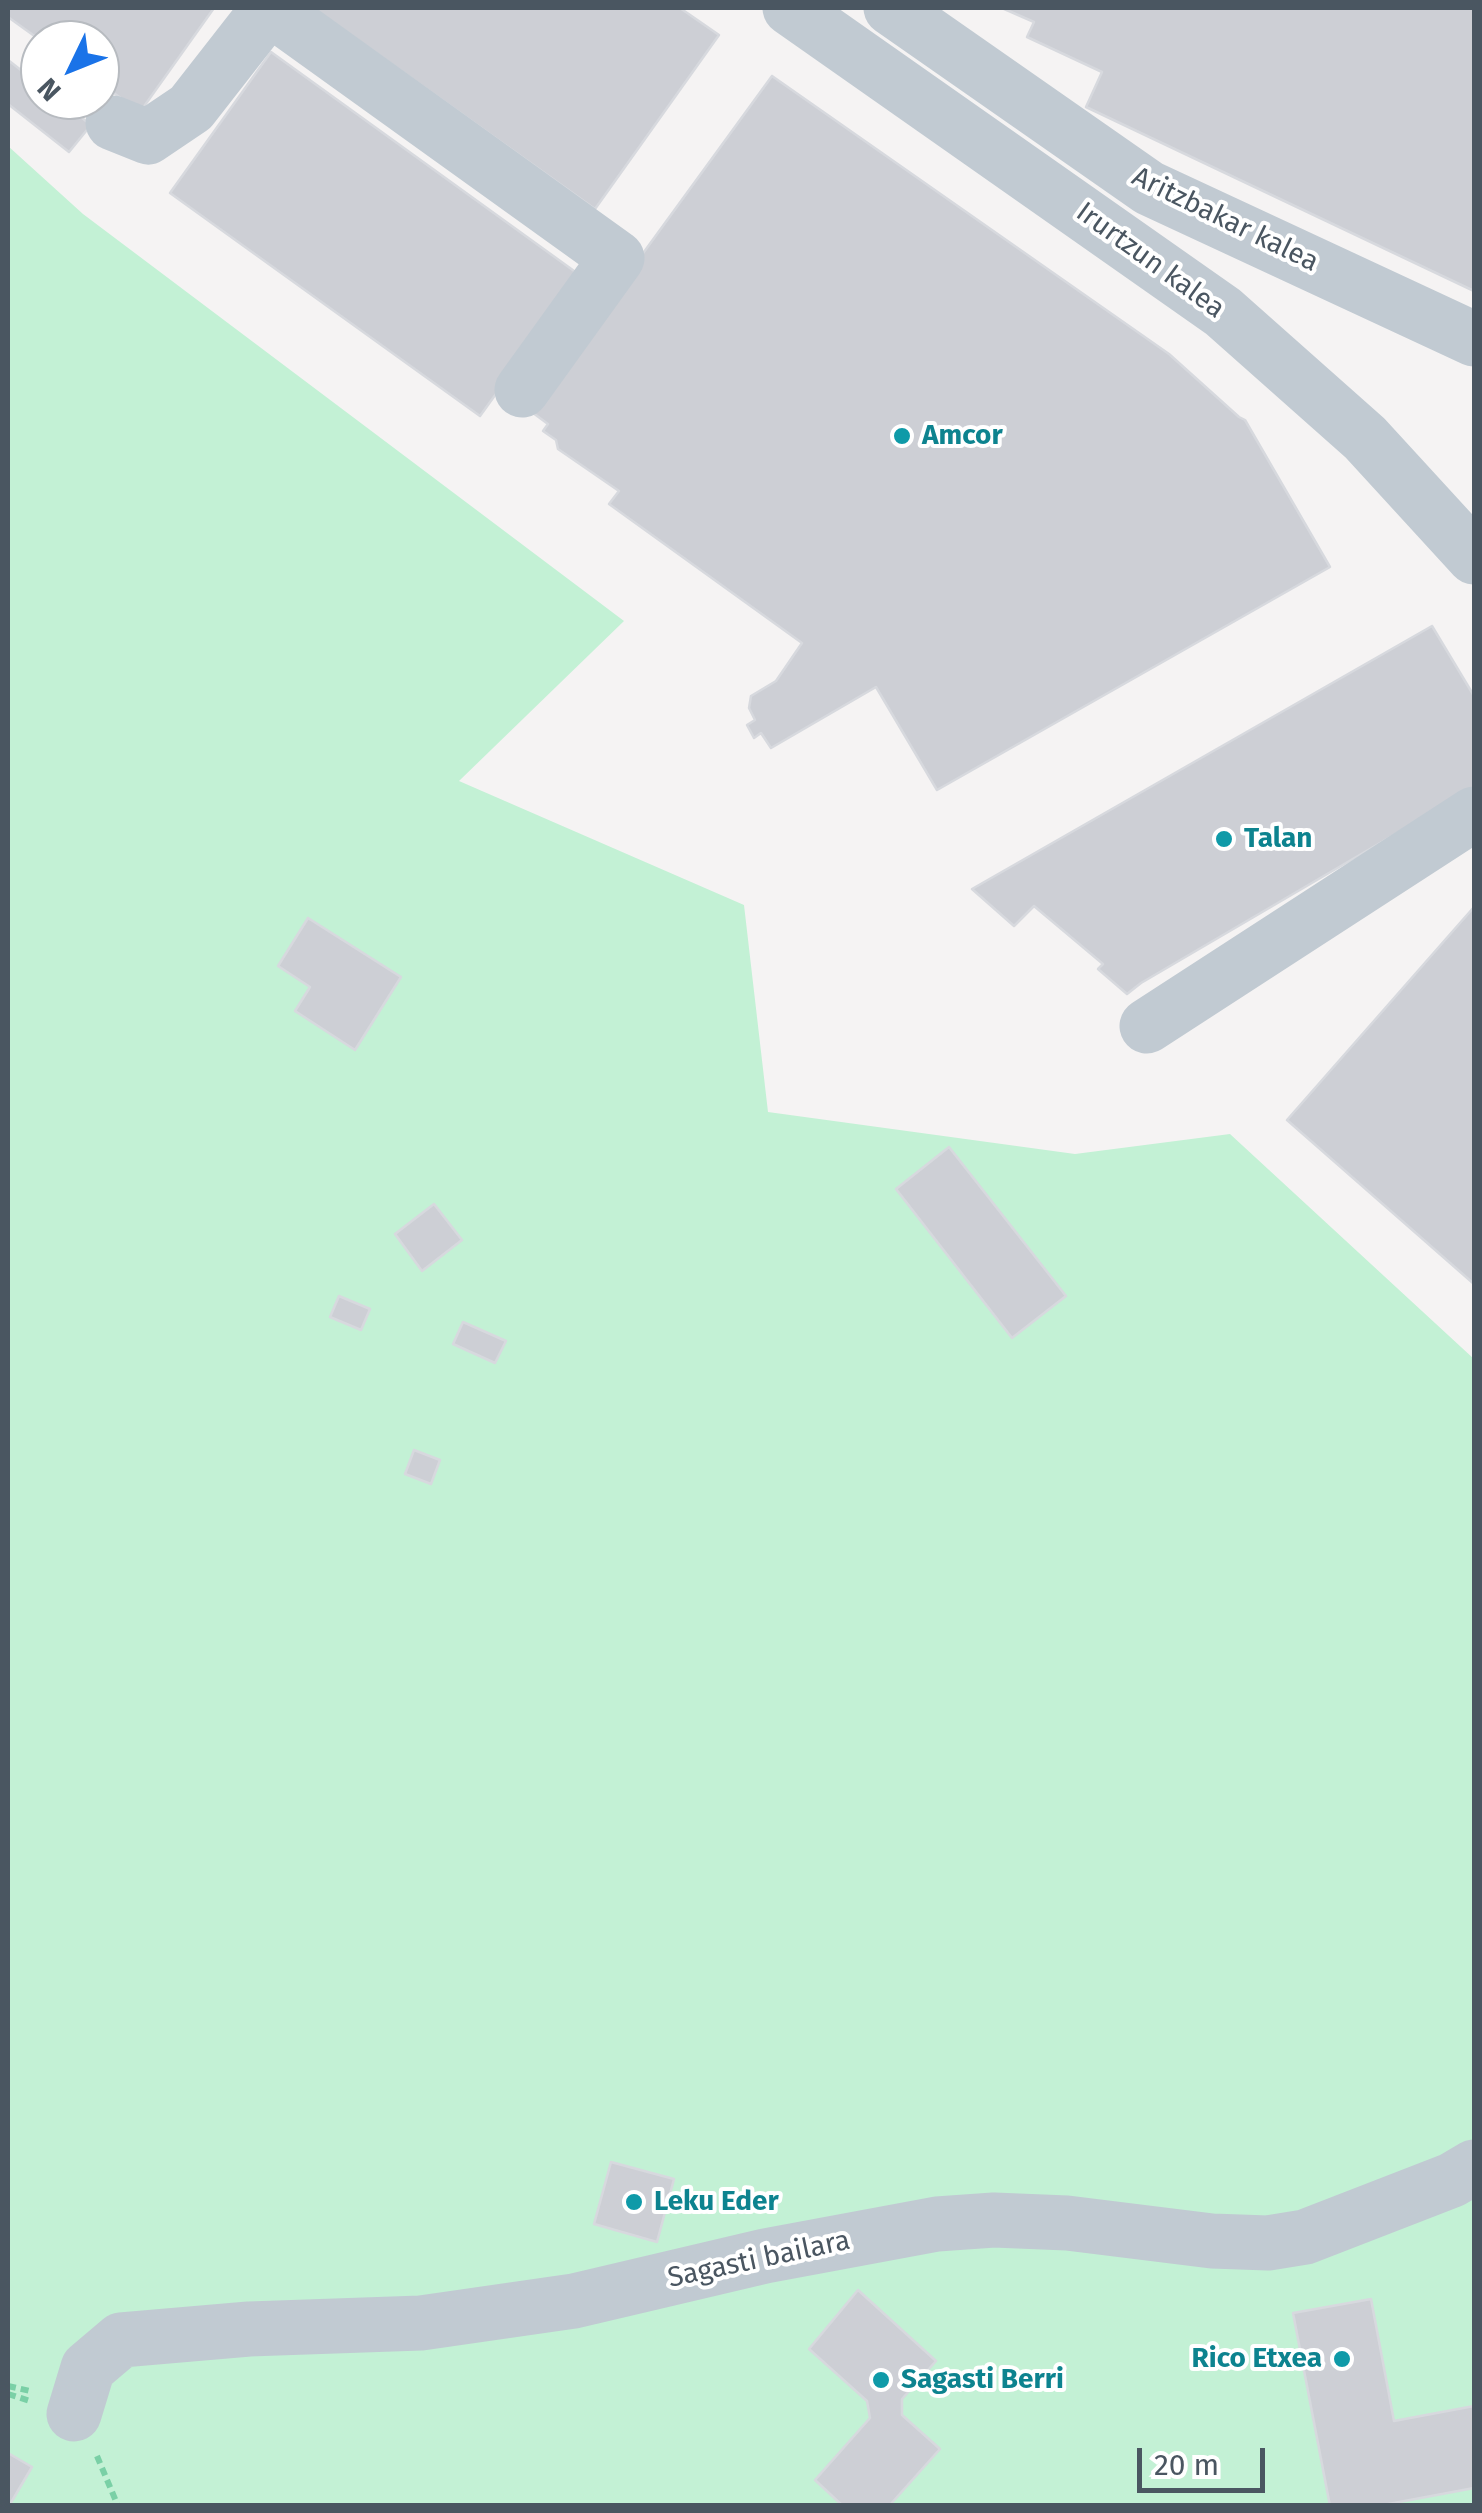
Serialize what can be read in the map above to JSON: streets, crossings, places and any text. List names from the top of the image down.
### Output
{
  "streets": {
    "street": ["Aritzbakar kalea", "Irurtzun kalea", "Sagasti bailara"]
  },
  "places": [
    "Amcor",
    "Talan",
    "Leku Eder",
    "Rico Etxea",
    "Sagasti Berri"
  ],
  "scale_bar": "20 m",
  "north": "bottom left"
}
